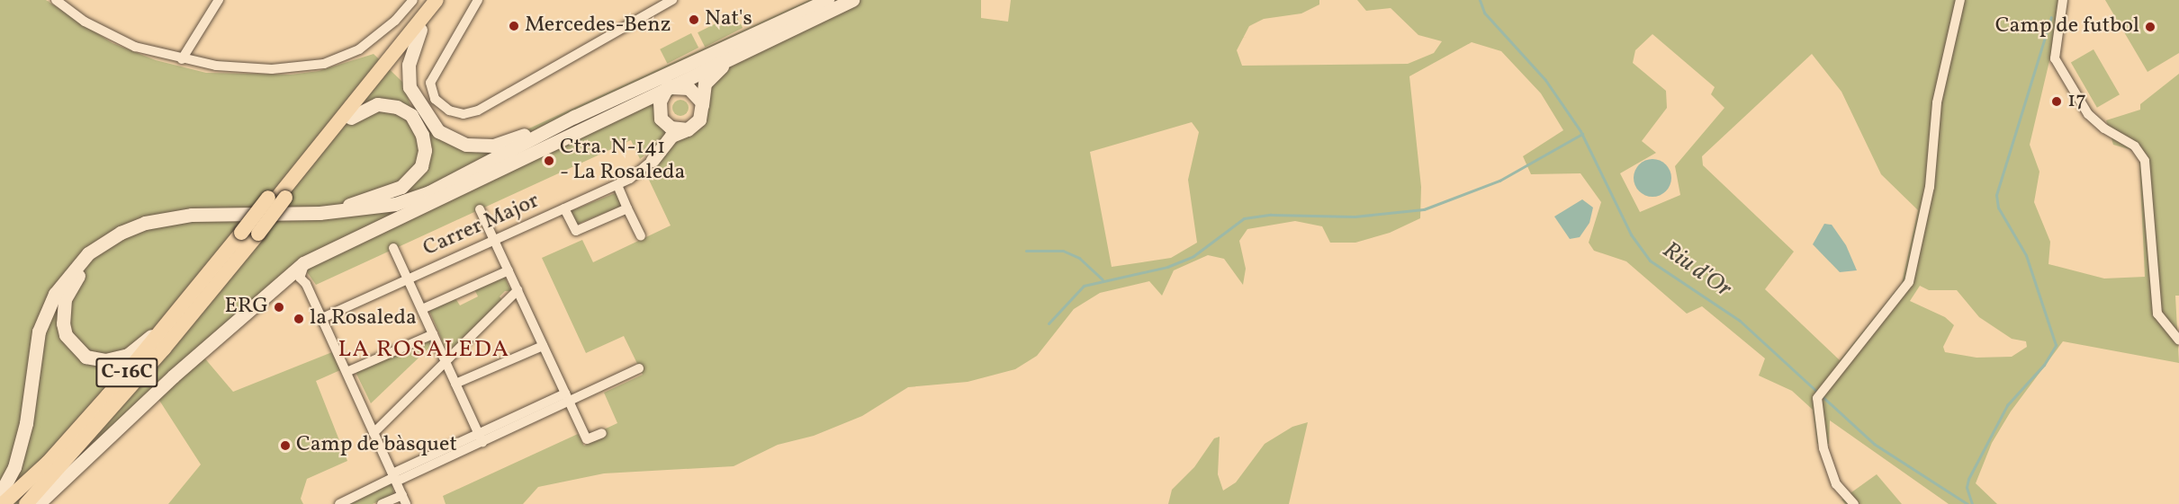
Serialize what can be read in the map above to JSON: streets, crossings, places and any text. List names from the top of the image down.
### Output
{
  "streets": {
    "main road": ["C-16C"],
    "street": ["Carrer Major"]
  },
  "districts": ["LA ROSALEDA"],
  "water": ["Riu d'Or"],
  "places": [
    "Nat's",
    "Mercedes-Benz",
    "Camp de futbol",
    "17",
    "Ctra. N-141 - La Rosaleda",
    "ERG",
    "la Rosaleda",
    "Camp de bàsquet"
  ]
}
